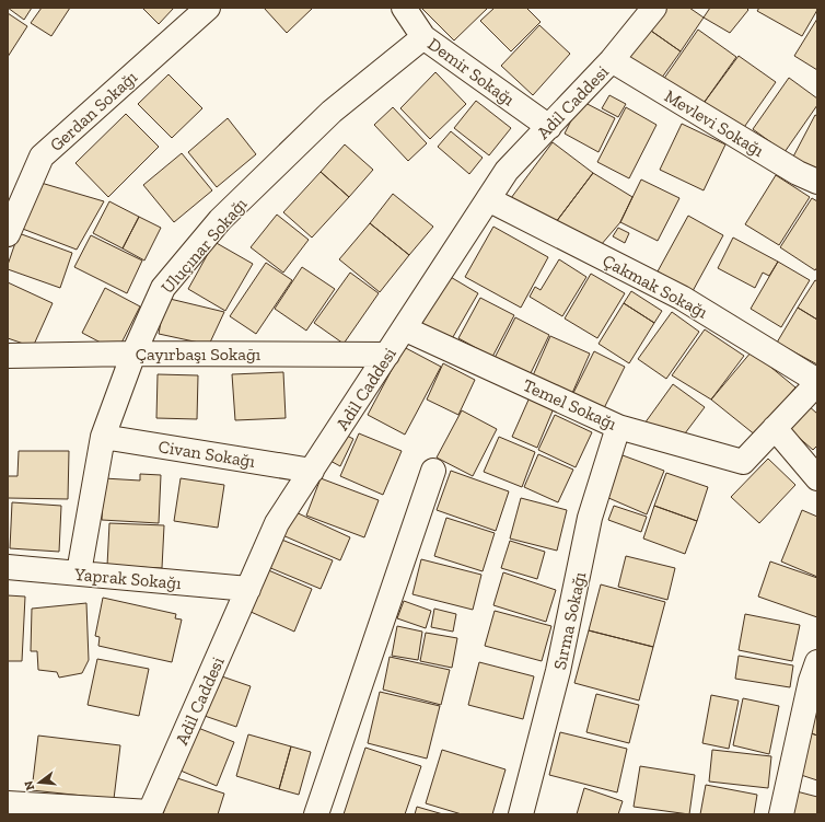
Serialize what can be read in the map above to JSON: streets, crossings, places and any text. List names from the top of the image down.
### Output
{
  "streets": {
    "street": [
      "Demir Sokağı",
      "Adil Caddesi",
      "Gerdan Sokağı",
      "Mevlevi Sokağı",
      "Uluçınar Sokağı",
      "Çakmak Sokağı",
      "Çayırbaşı Sokağı",
      "Temel Sokağı",
      "Civan Sokağı",
      "Yaprak Sokağı",
      "Sırma Sokağı"
    ]
  },
  "crossings": [
    ["Demir Sokağı", "Adil Caddesi"],
    ["Demir Sokağı", "Uluçınar Sokağı"],
    ["Adil Caddesi", "Mevlevi Sokağı"],
    ["Adil Caddesi", "Çakmak Sokağı"],
    ["Adil Caddesi", "Çayırbaşı Sokağı"],
    ["Adil Caddesi", "Temel Sokağı"],
    ["Adil Caddesi", "Civan Sokağı"],
    ["Adil Caddesi", "Yaprak Sokağı"],
    ["Uluçınar Sokağı", "Çayırbaşı Sokağı"],
    ["Uluçınar Sokağı", "Civan Sokağı"],
    ["Uluçınar Sokağı", "Yaprak Sokağı"],
    ["Temel Sokağı", "Sırma Sokağı"]
  ],
  "north": "left"
}
